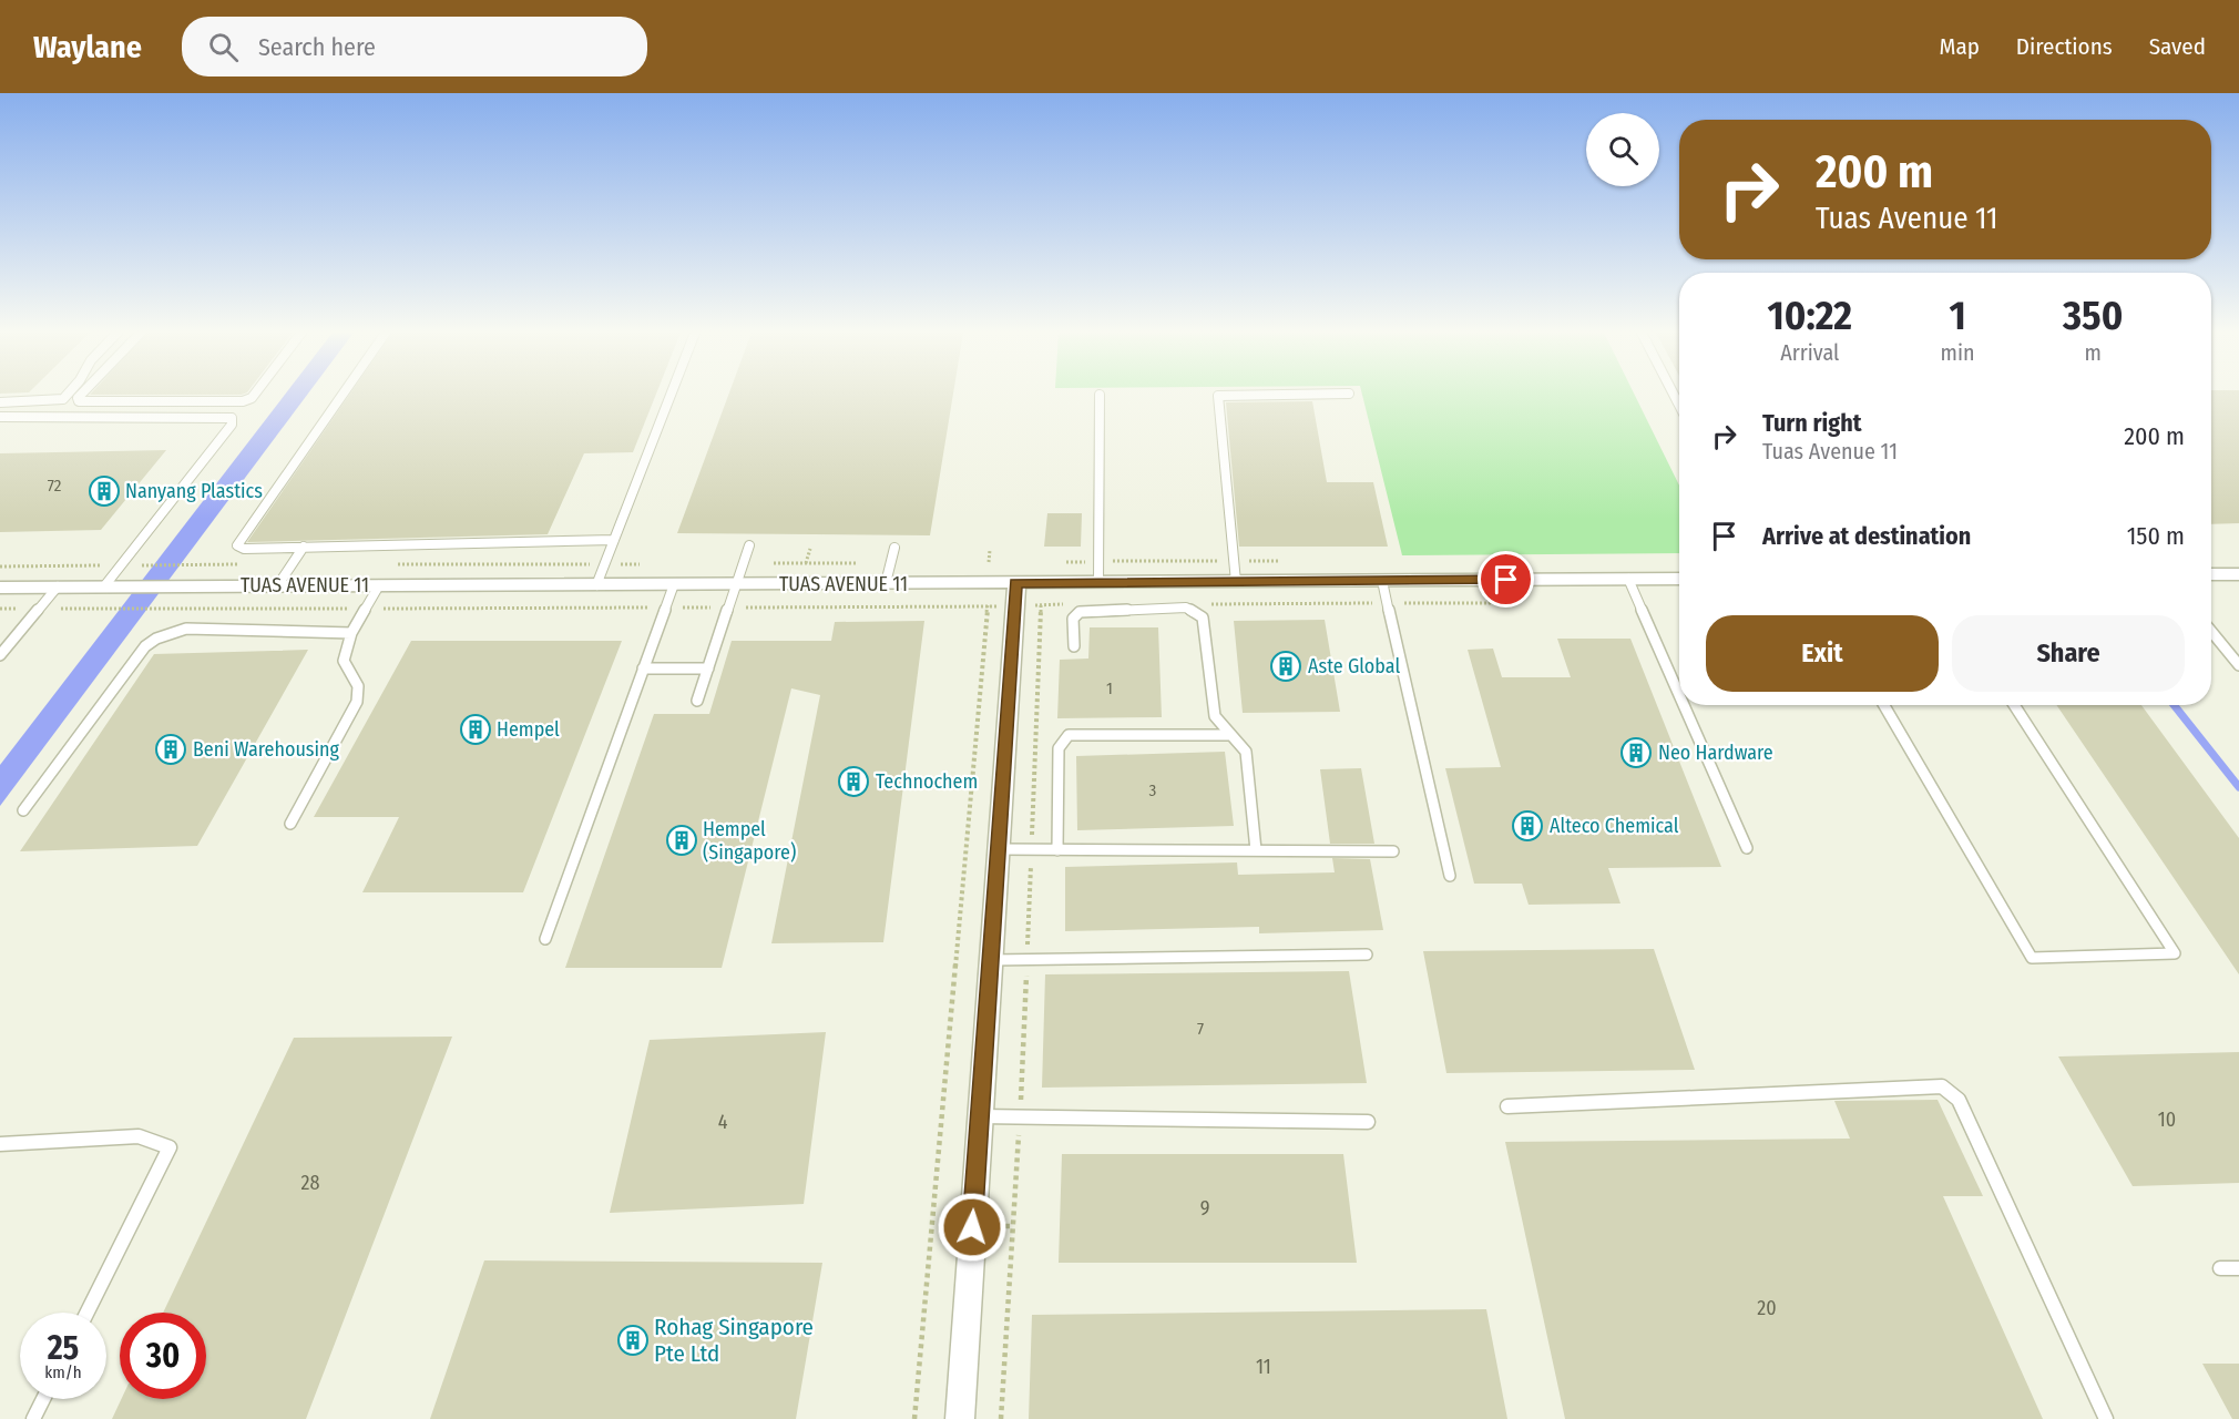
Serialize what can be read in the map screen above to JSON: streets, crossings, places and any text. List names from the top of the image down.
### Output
{
  "streets": {
    "street": ["TUAS AVENUE 11"]
  },
  "places": {
    "building": [
      "Nanyang Plastics",
      "Aste Global",
      "Hempel",
      "Beni Warehousing",
      "Neo Hardware",
      "Technochem",
      "Alteco Chemical",
      "Hempel (Singapore)",
      "Rohag Singapore Pte Ltd"
    ]
  },
  "house_numbers": [
    "72",
    "1",
    "3",
    "7",
    "10",
    "4",
    "28",
    "9",
    "20",
    "11"
  ],
  "page": {
    "header": "Waylane",
    "search": "Search here",
    "nav": ["Map", "Directions", "Saved"],
    "turn": ["200 m", "Tuas Avenue 11"],
    "eta": [
      "10:22",
      "Arrival",
      "1",
      "min",
      "350",
      "m"
    ],
    "list": [
      {
        "name": "Turn right",
        "note": "Tuas Avenue 11",
        "value": "200 m"
      },
      {
        "name": "Arrive at destination",
        "value": "150 m"
      }
    ],
    "buttons": ["Exit", "Share"],
    "speed": "25 km/h",
    "limit": "30"
  }
}
